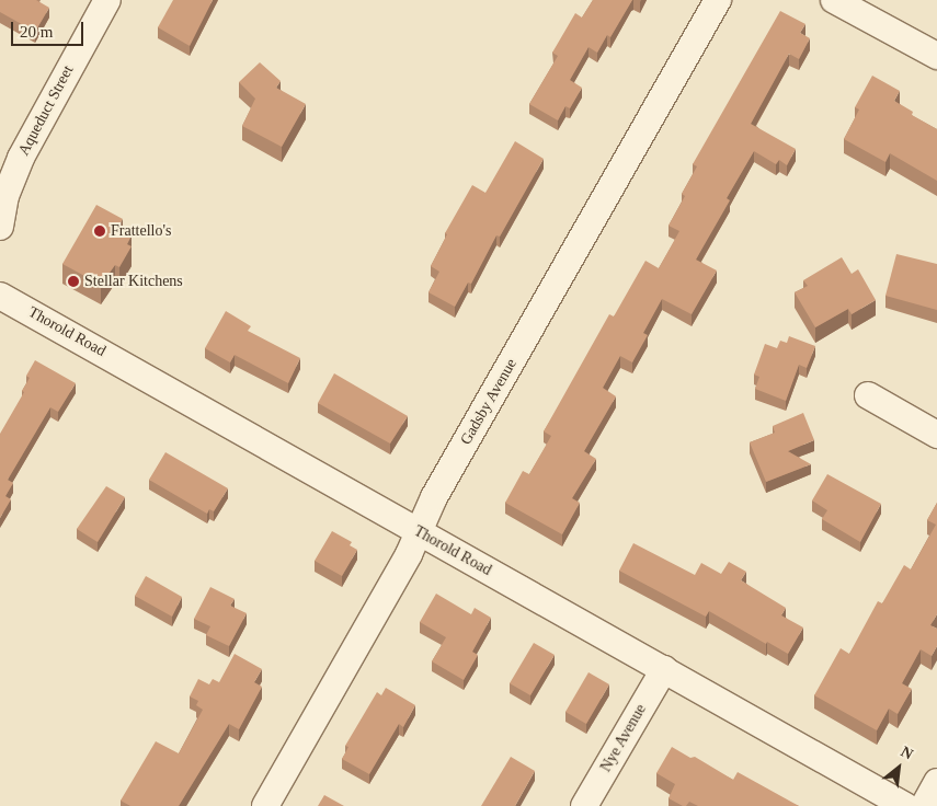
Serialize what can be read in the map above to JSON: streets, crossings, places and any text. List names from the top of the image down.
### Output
{
  "streets": {
    "street": [
      "Aqueduct Street",
      "Thorold Road",
      "Gadsby Avenue",
      "Nye Avenue"
    ]
  },
  "crossings": [
    ["Thorold Road", "Gadsby Avenue"],
    ["Thorold Road", "Nye Avenue"]
  ],
  "places": ["Frattello's", "Stellar Kitchens"],
  "scale_bar": "20 m",
  "north": "top right"
}
